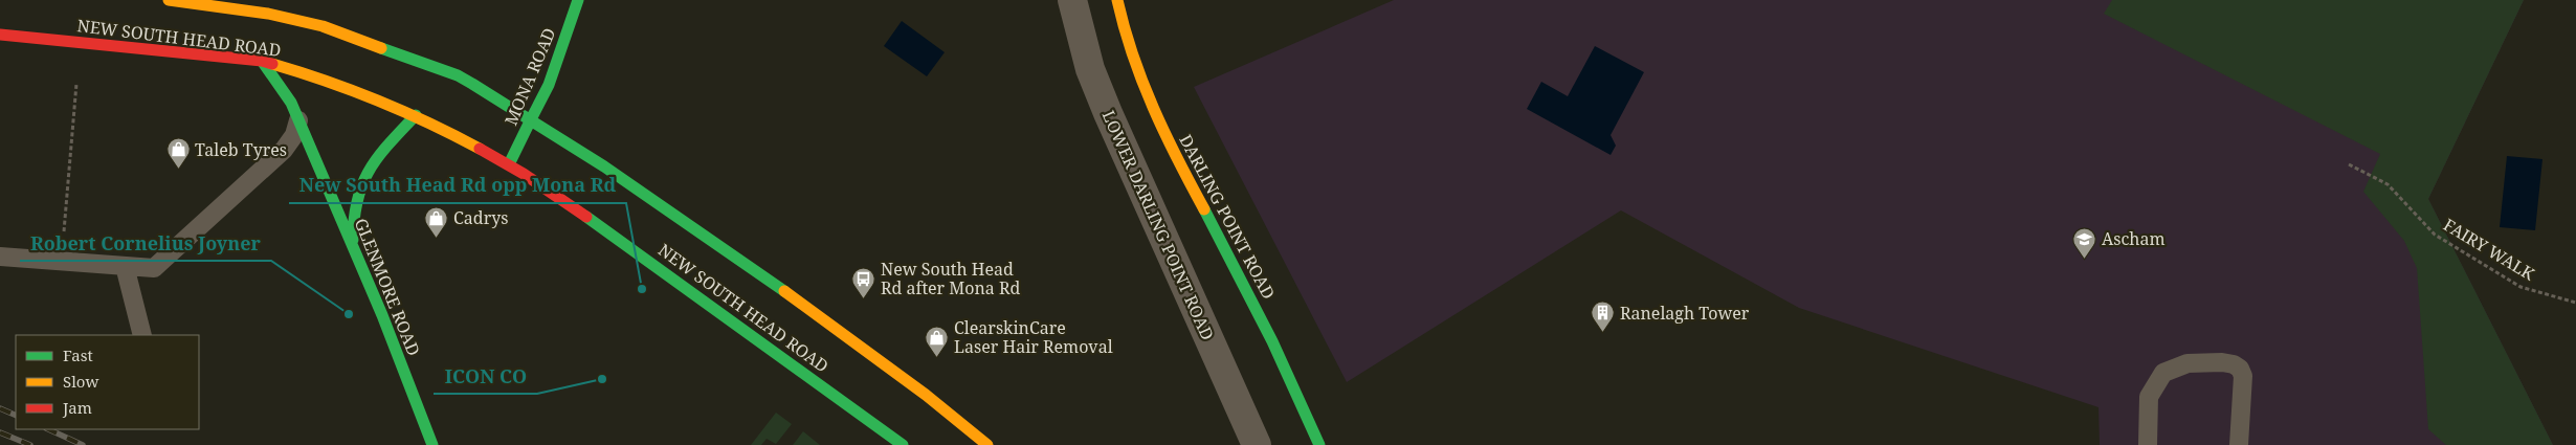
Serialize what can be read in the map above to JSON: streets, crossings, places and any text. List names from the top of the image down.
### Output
{
  "streets": {
    "main road": [
      "NEW SOUTH HEAD ROAD",
      "MONA ROAD",
      "DARLING POINT ROAD",
      "GLENMORE ROAD"
    ],
    "street": ["LOWER DARLING POINT ROAD"],
    "path": ["FAIRY WALK"]
  },
  "crossings": [
    ["NEW SOUTH HEAD ROAD", "MONA ROAD"],
    ["NEW SOUTH HEAD ROAD", "GLENMORE ROAD"]
  ],
  "places": {
    "shop": ["Taleb Tyres", "Cadrys", "ClearskinCare Laser Hair Removal"],
    "school or university": ["Ascham"],
    "other": ["New South Head Rd opp Mona Rd", "Robert Cornelius Joyner", "ICON CO"],
    "bus stop": ["New South Head Rd after Mona Rd"],
    "building": ["Ranelagh Tower"]
  },
  "legend": ["Fast", "Slow", "Jam"]
}
